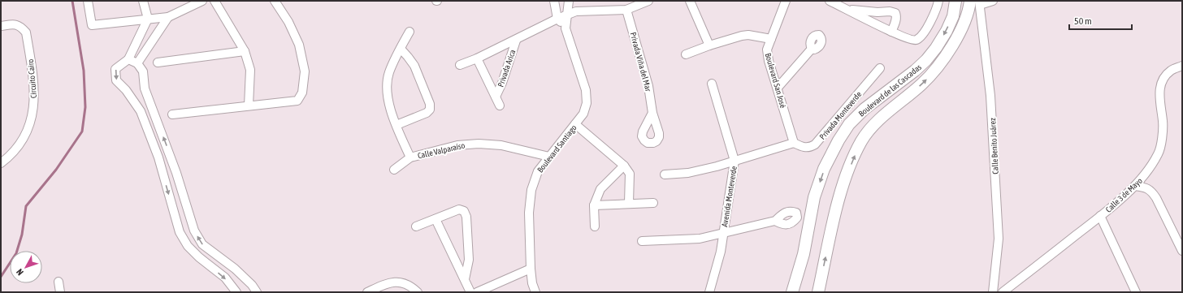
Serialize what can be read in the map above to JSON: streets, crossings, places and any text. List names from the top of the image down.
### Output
{
  "streets": {
    "main road": ["Boulevard de las Cascadas"],
    "street": [
      "Privada Viña del Mar",
      "Privada Arica",
      "Circuito Cairo",
      "Boulevard San José",
      "Privada Monteverde",
      "Calle Benito Juárez",
      "Boulevard Santiago",
      "Calle Valparaíso",
      "Calle 3 de Mayo",
      "Avenida Monteverde"
    ]
  },
  "crossings": [
    ["Privada Viña del Mar", "Privada Arica"],
    ["Privada Arica", "Boulevard Santiago"],
    ["Boulevard San José", "Privada Monteverde"],
    ["Boulevard San José", "Avenida Monteverde"],
    ["Boulevard de las Cascadas", "Calle Benito Juárez"],
    ["Privada Monteverde", "Avenida Monteverde"],
    ["Boulevard Santiago", "Calle Valparaíso"]
  ],
  "scale_bar": "50 m",
  "north": "bottom left"
}
